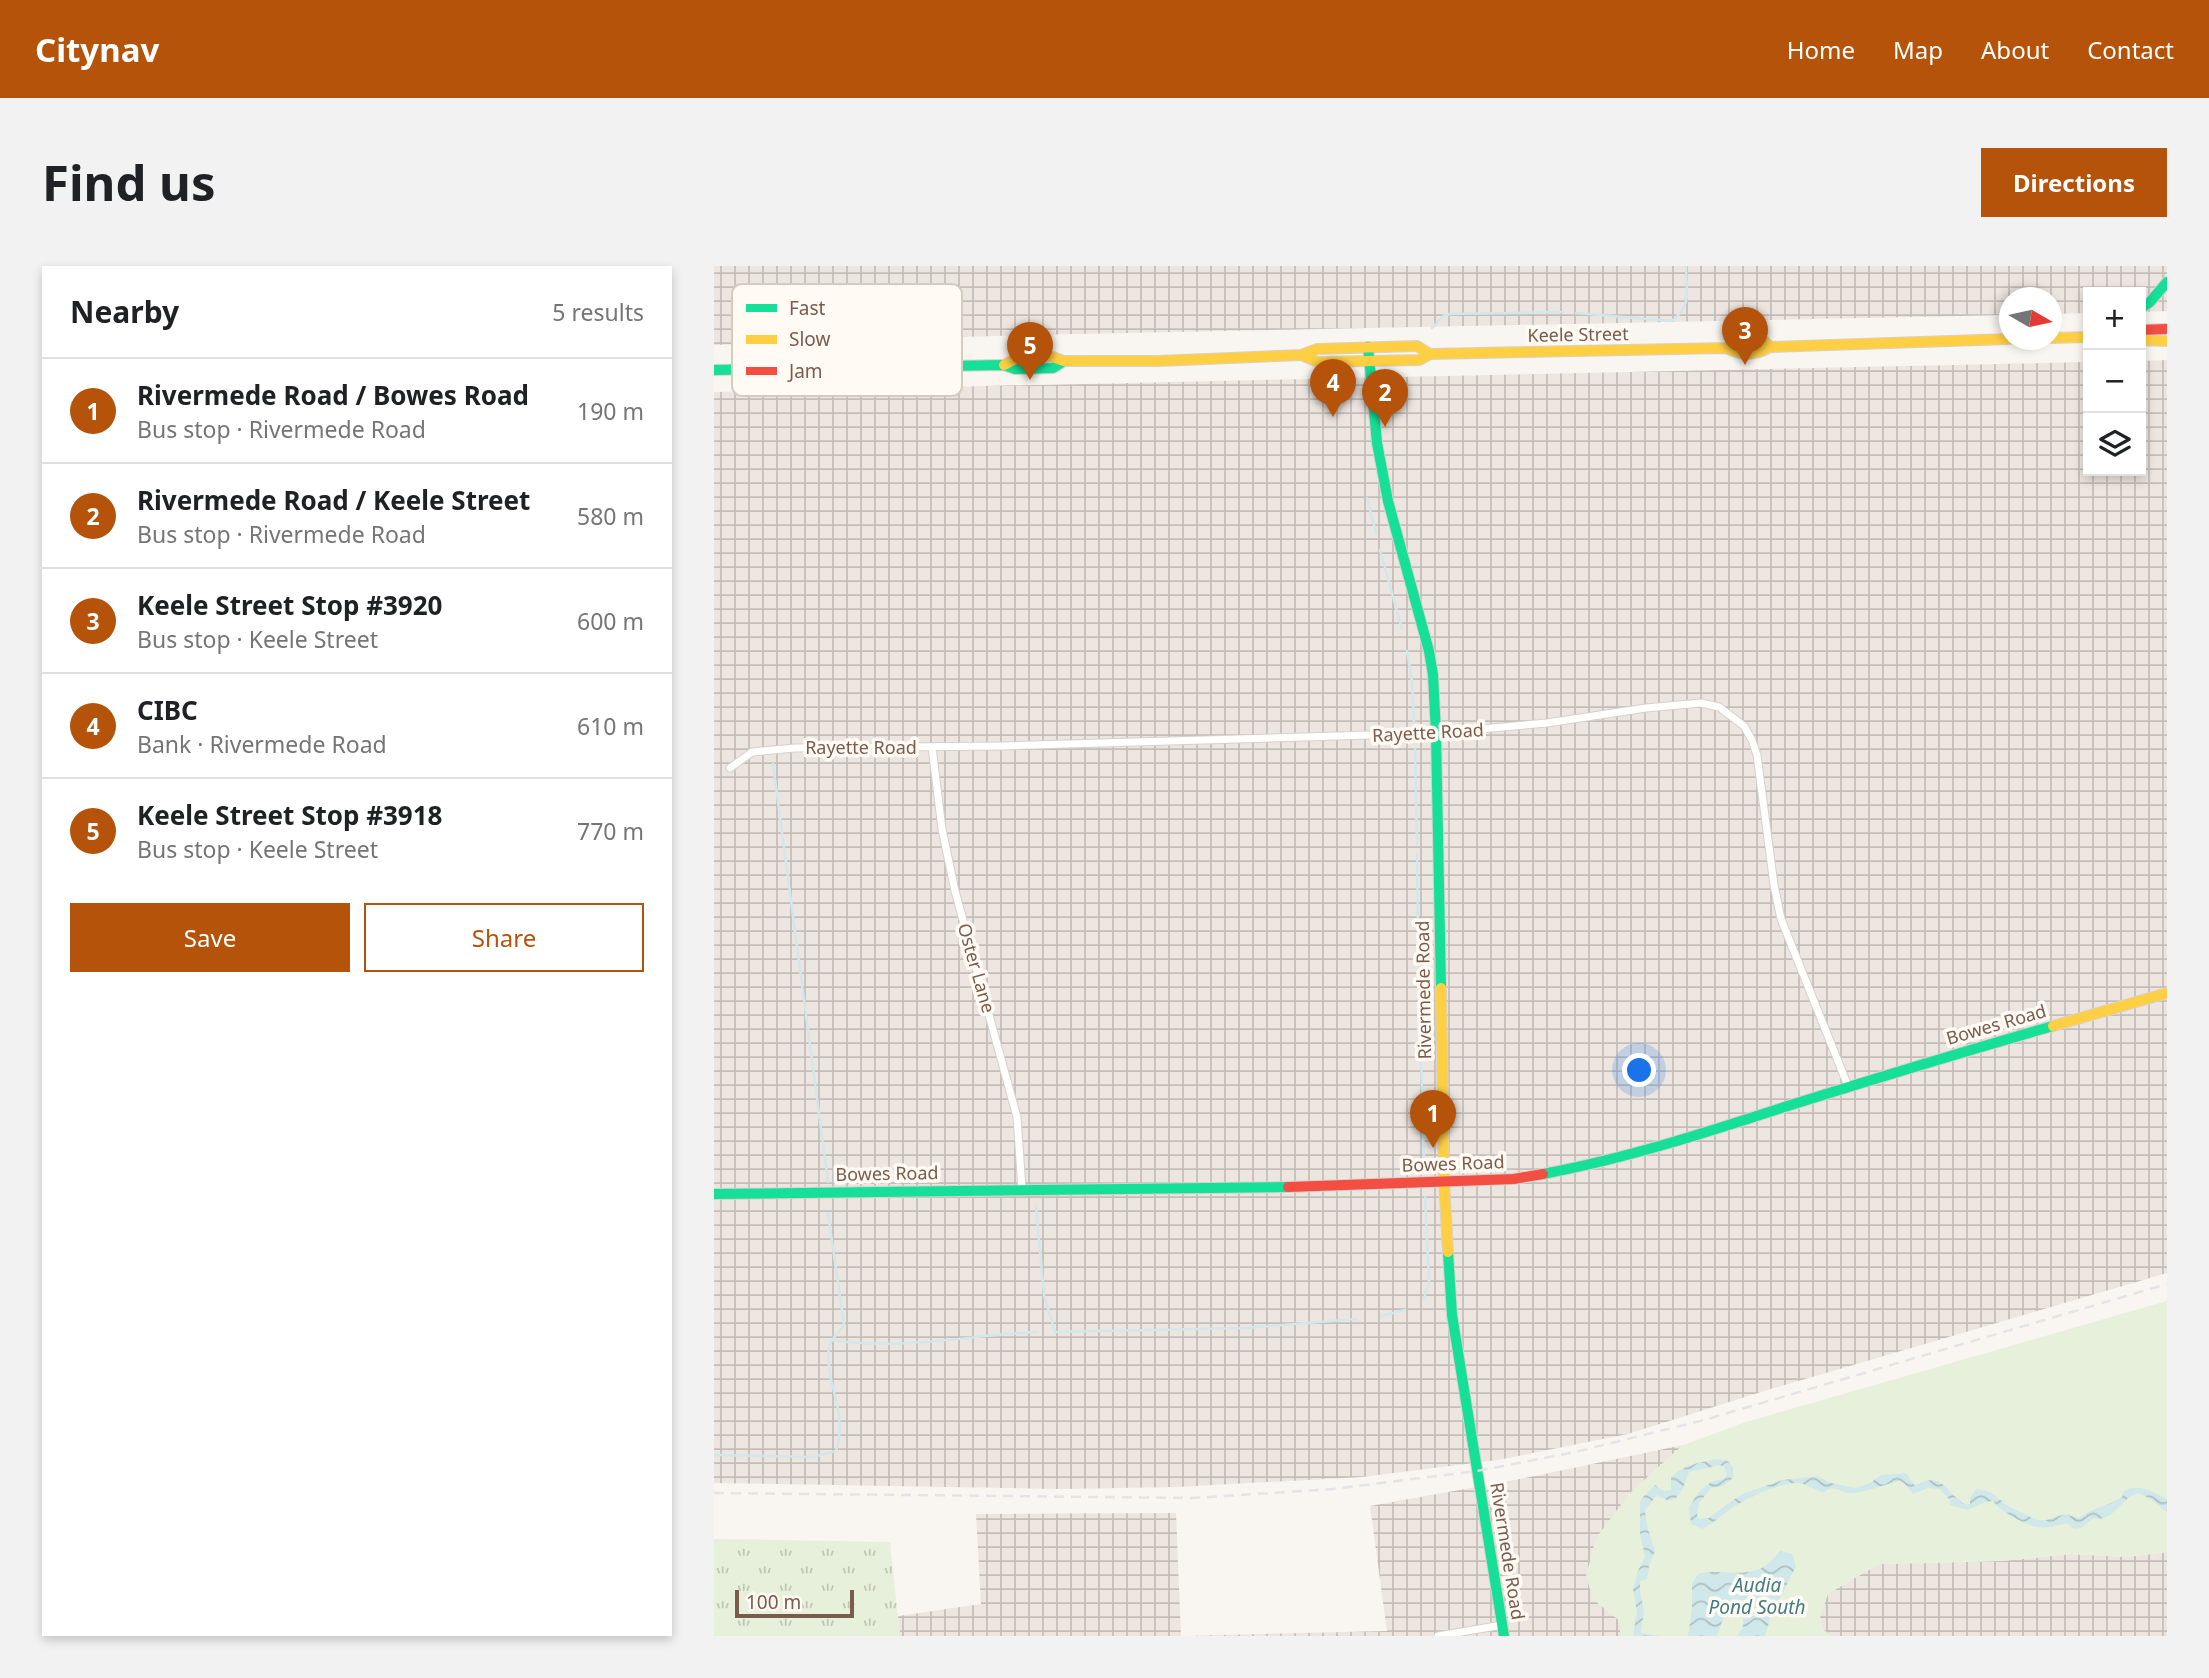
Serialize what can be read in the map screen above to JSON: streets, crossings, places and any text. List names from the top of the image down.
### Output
{
  "streets": {
    "street": [
      "Keele Street",
      "Rayette Road",
      "Oster Lane",
      "Rivermede Road",
      "Bowes Road"
    ]
  },
  "crossings": [
    ["Keele Street", "Rivermede Road"],
    ["Rayette Road", "Oster Lane"],
    ["Rayette Road", "Rivermede Road"],
    ["Rayette Road", "Bowes Road"],
    ["Oster Lane", "Bowes Road"],
    ["Rivermede Road", "Bowes Road"]
  ],
  "water": ["Audia Pond South"],
  "legend": ["Fast", "Slow", "Jam"],
  "scale_bar": "100 m",
  "north": "right",
  "page": {
    "header": "Citynav",
    "nav": [
      "Home",
      "Map",
      "About",
      "Contact"
    ],
    "buttons": [
      "Directions",
      ["Save", "Share"]
    ],
    "title": "Find us",
    "heading": ["Nearby", "5 results"],
    "map_buttons": ["+", "−"],
    "pins": [
      "3",
      "5",
      "4",
      "2",
      "1"
    ],
    "list": [
      {
        "mark": "1",
        "name": "Rivermede Road / Bowes Road",
        "note": "Bus stop · Rivermede Road",
        "value": "190 m"
      },
      {
        "mark": "2",
        "name": "Rivermede Road / Keele Street",
        "note": "Bus stop · Rivermede Road",
        "value": "580 m"
      },
      {
        "mark": "3",
        "name": "Keele Street Stop #3920",
        "note": "Bus stop · Keele Street",
        "value": "600 m"
      },
      {
        "mark": "4",
        "name": "CIBC",
        "note": "Bank · Rivermede Road",
        "value": "610 m"
      },
      {
        "mark": "5",
        "name": "Keele Street Stop #3918",
        "note": "Bus stop · Keele Street",
        "value": "770 m"
      }
    ],
    "scale": "100 m"
  }
}
